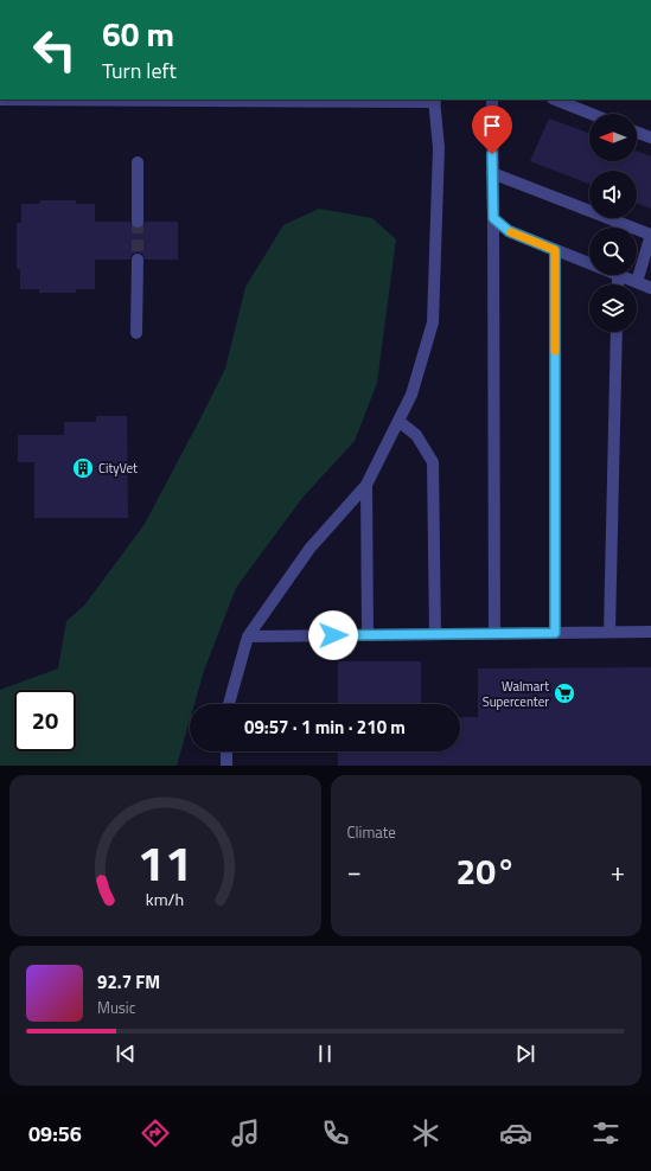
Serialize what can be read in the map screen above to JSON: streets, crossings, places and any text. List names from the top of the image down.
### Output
{
  "places": {
    "building": ["CityVet"],
    "supermarket": ["Walmart Supercenter"]
  },
  "north": "left",
  "page": {
    "turn": ["60 m", "Turn left"],
    "limit": "20",
    "trip": "09:57 · 1 min · 210 m",
    "tile": "Climate",
    "heat": ["−", "20°", "+"],
    "song": ["92.7 FM", "Music"],
    "tabs": "09:56",
    "gauge": ["11", "km/h"]
  }
}
